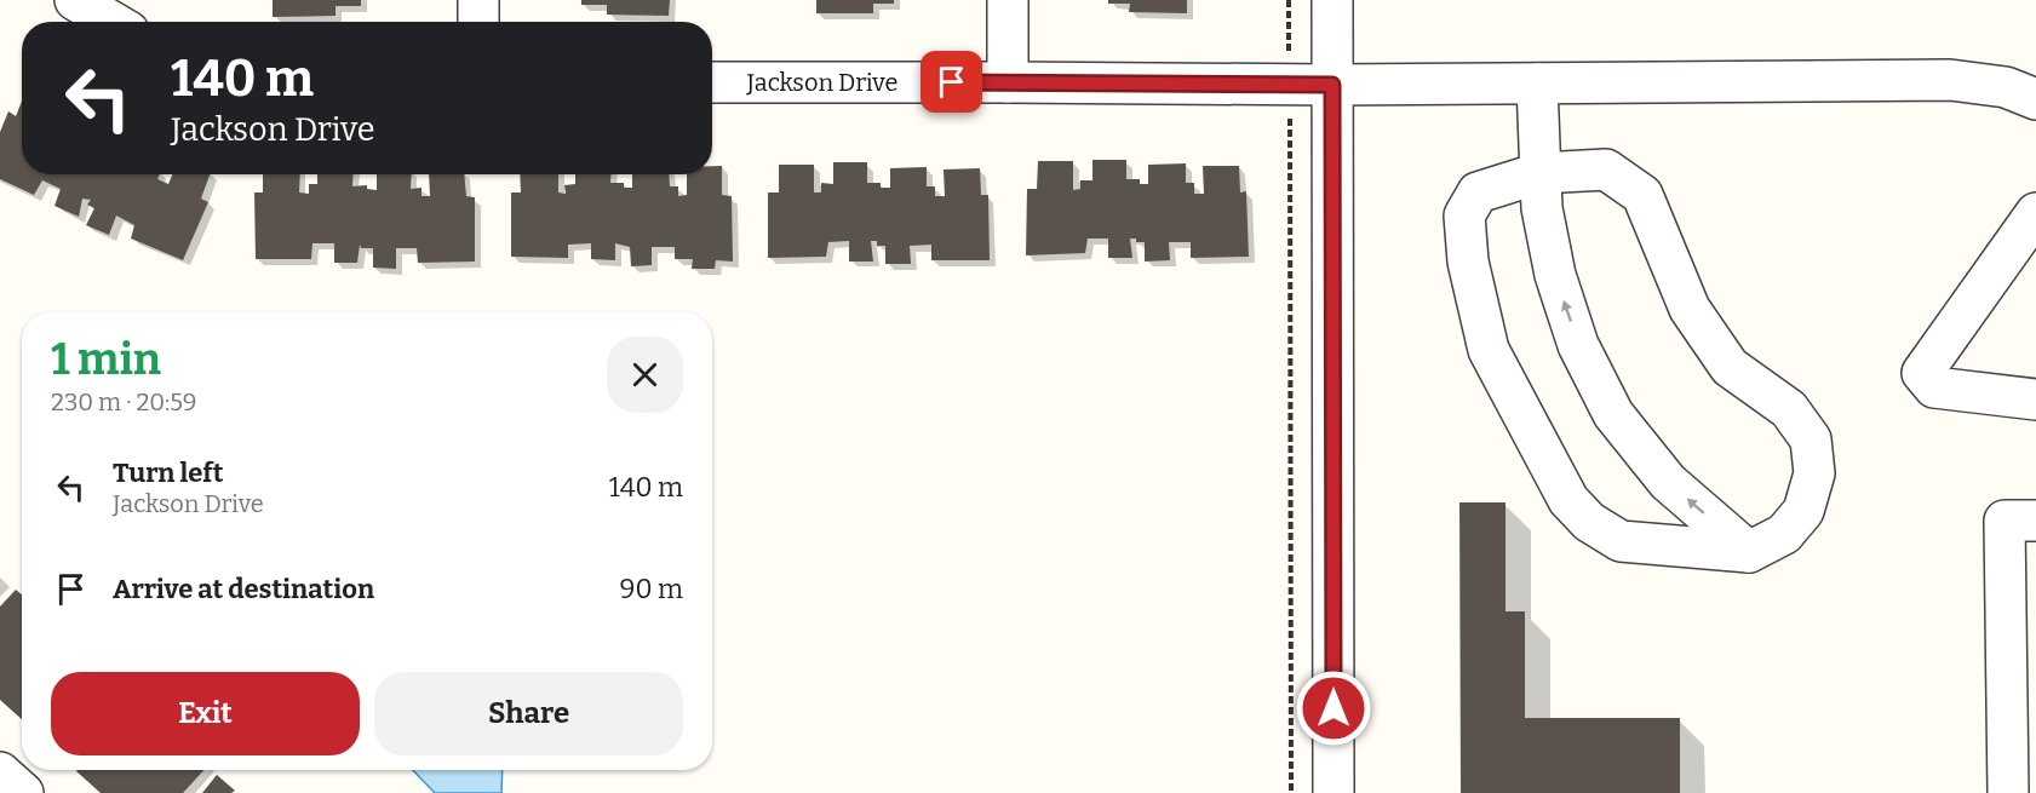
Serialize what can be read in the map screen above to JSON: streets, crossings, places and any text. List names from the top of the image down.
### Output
{
  "streets": {
    "street": ["Jackson Drive"]
  },
  "page": {
    "turn": ["140 m", "Jackson Drive"],
    "heading": ["1 min", "230 m · 20:59"],
    "list": [
      {
        "name": "Turn left",
        "note": "Jackson Drive",
        "value": "140 m"
      },
      {
        "name": "Arrive at destination",
        "value": "90 m"
      }
    ],
    "buttons": ["Exit", "Share"]
  }
}
